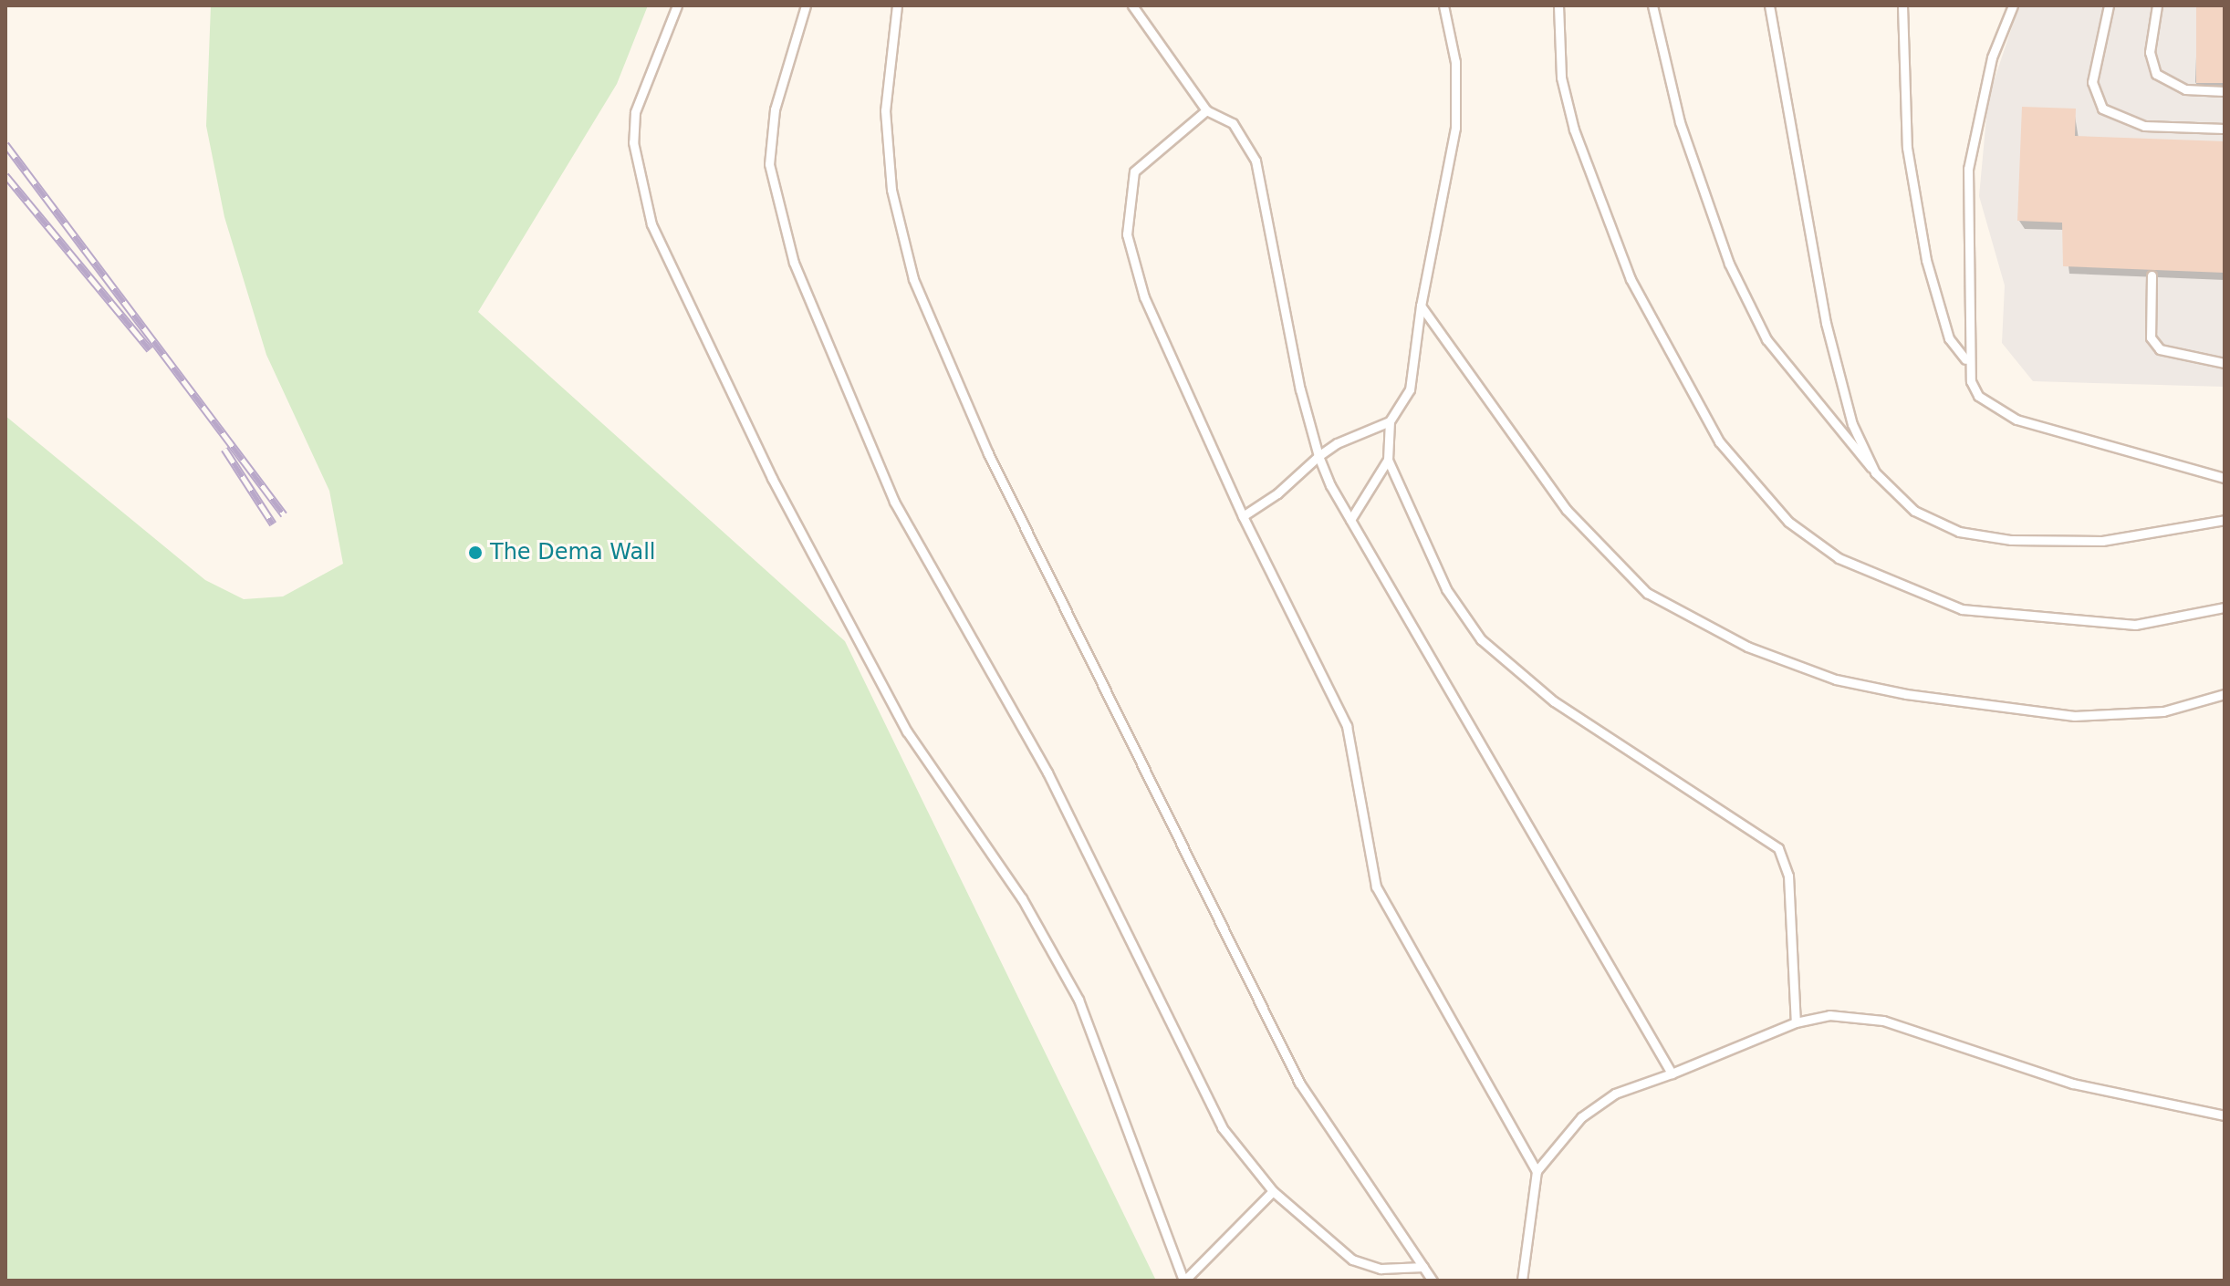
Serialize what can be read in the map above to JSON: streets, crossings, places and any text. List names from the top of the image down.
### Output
{
  "places": ["The Dema Wall"]
}
